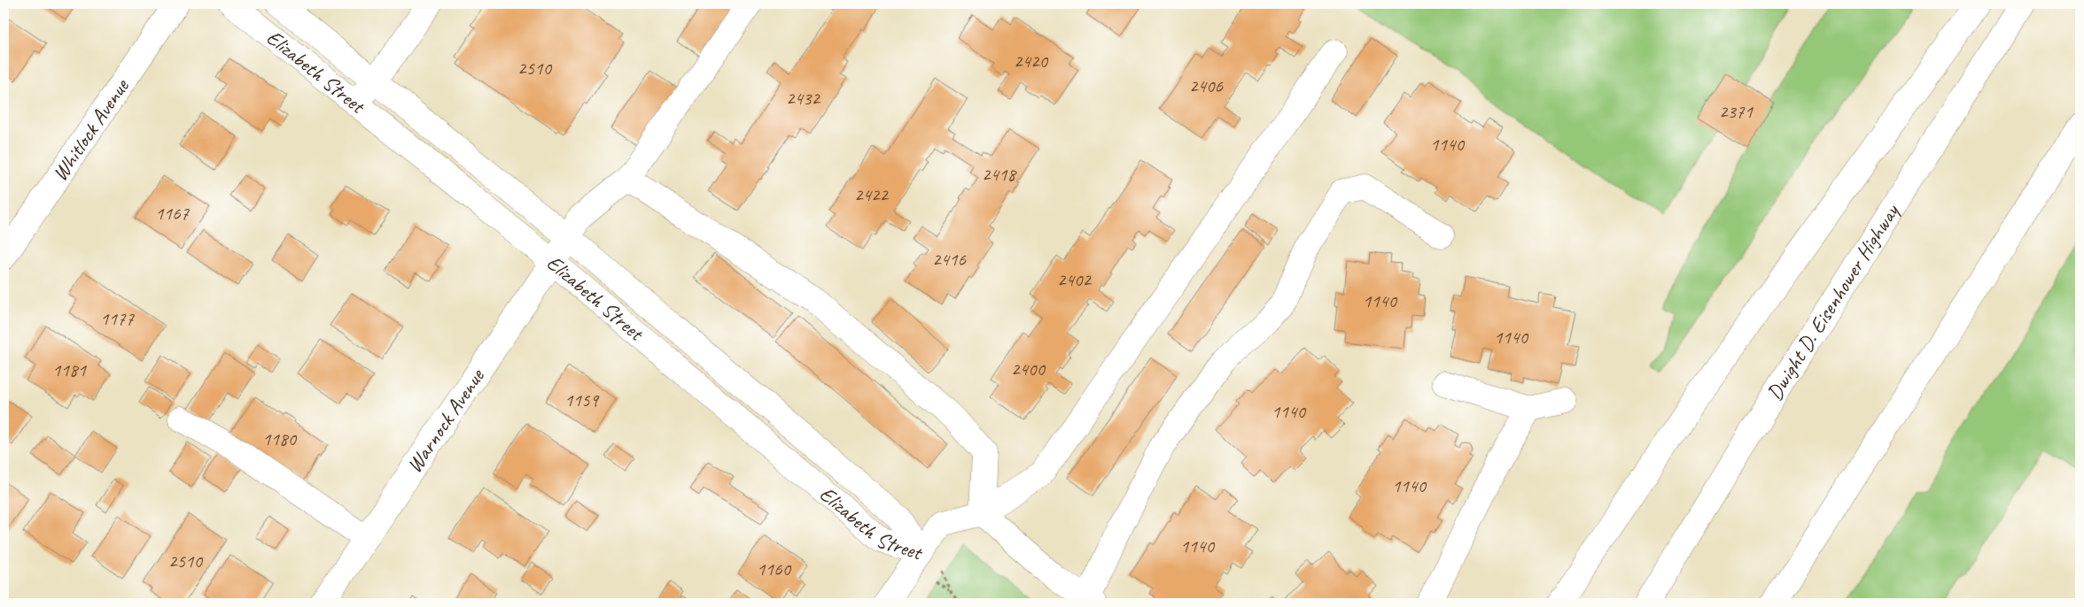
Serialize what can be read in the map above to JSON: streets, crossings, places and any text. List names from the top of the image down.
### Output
{
  "streets": {
    "main road": [
      "Elizabeth Street",
      "Whitlock Avenue",
      "Dwight D. Eisenhower Highway",
      "Warnock Avenue"
    ]
  },
  "crossings": [
    ["Elizabeth Street", "Warnock Avenue"]
  ],
  "house_numbers": [
    "2420",
    "2510",
    "2406",
    "2432",
    "2371",
    "1140",
    "2418",
    "2422",
    "1167",
    "2416",
    "2402",
    "1140",
    "1177",
    "1140",
    "2400",
    "1181",
    "1159",
    "1140",
    "1180",
    "1140",
    "1140",
    "2510",
    "1160"
  ]
}
